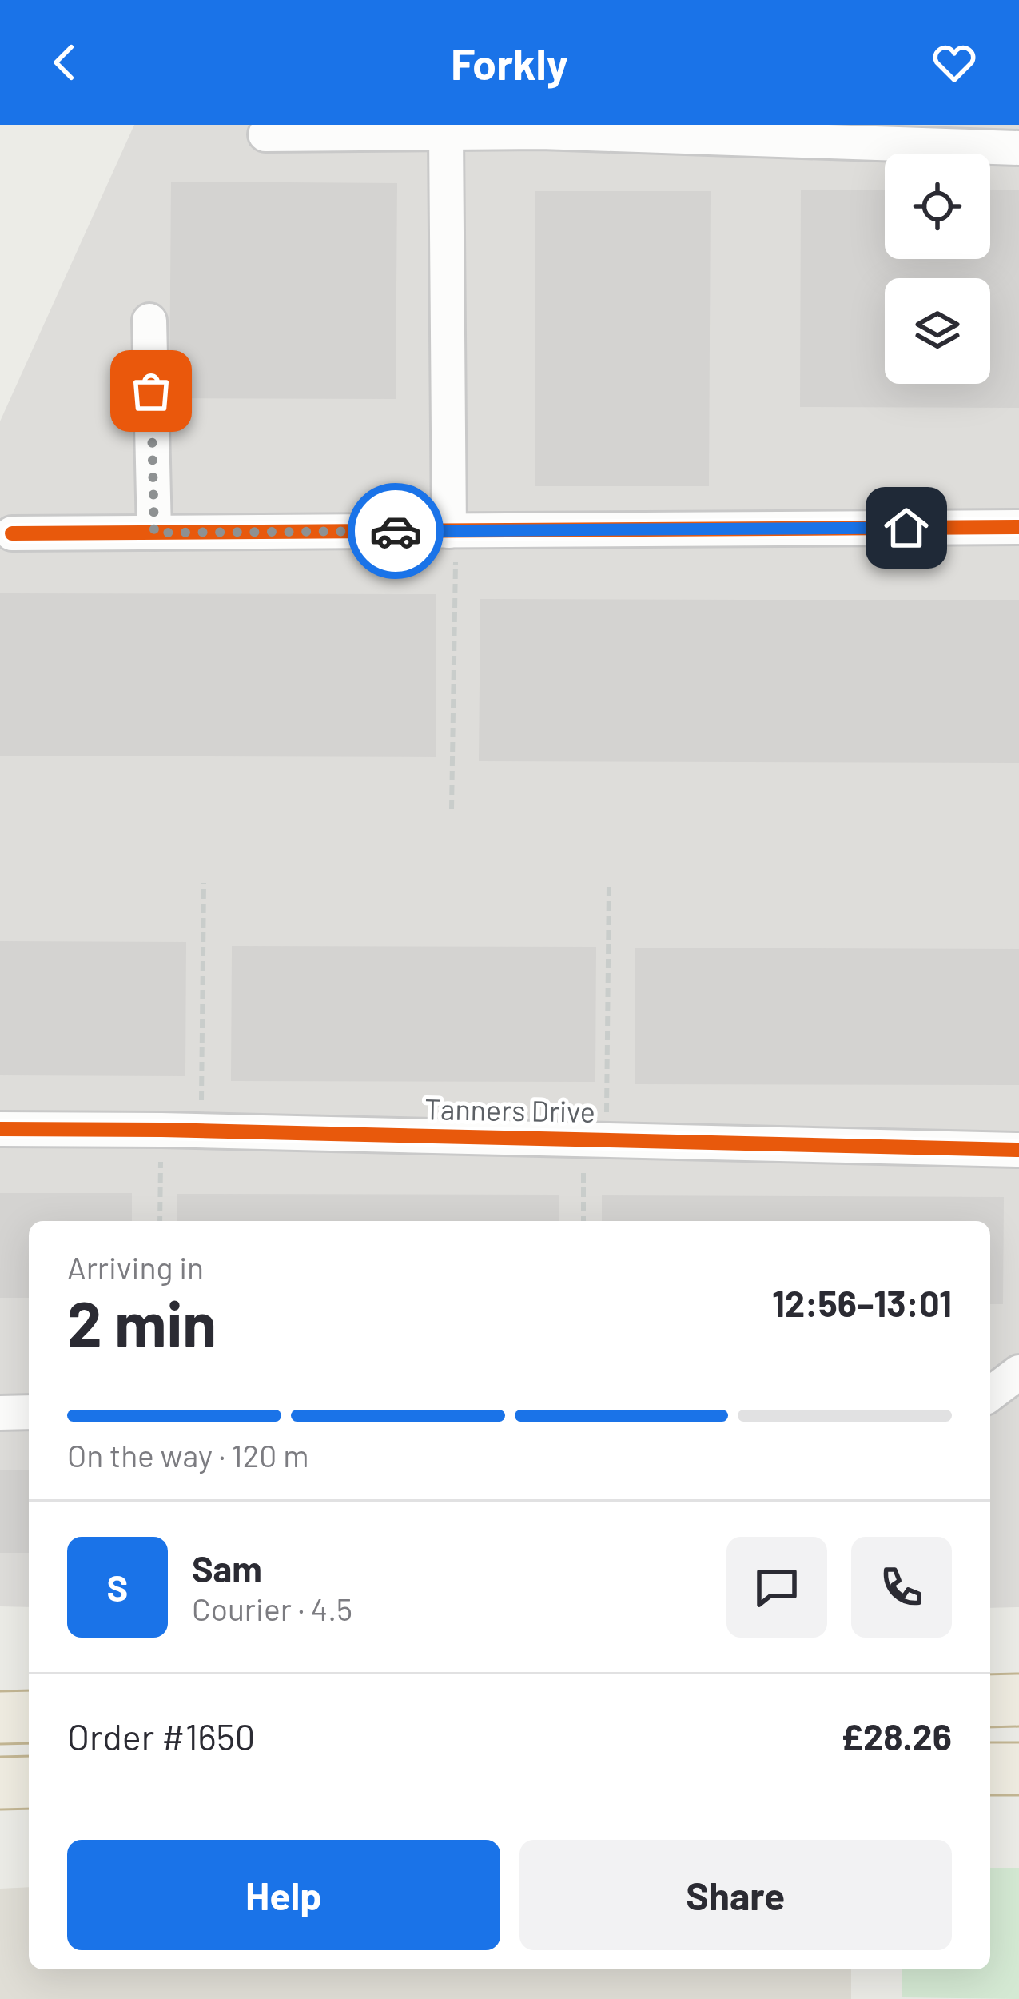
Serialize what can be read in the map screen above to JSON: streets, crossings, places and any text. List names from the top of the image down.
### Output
{
  "streets": {
    "street": ["Tanners Drive"]
  },
  "page": {
    "header": "Forkly",
    "heading": ["2 min", "Arriving in", "12:56–13:01"],
    "panel": [
      "Sam",
      "Courier · 4.5",
      "Order #1650",
      "£28.26"
    ],
    "bar": "On the way · 120 m",
    "round": "S",
    "buttons": ["Help", "Share"]
  }
}
